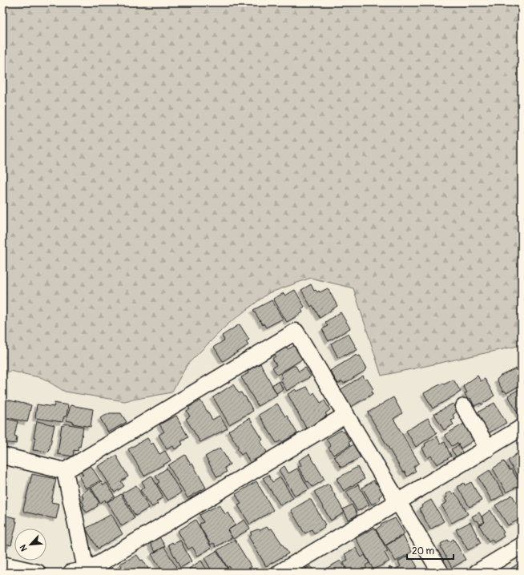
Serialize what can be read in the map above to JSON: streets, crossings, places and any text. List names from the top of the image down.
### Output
{
  "scale_bar": "20 m",
  "north": "bottom left"
}
